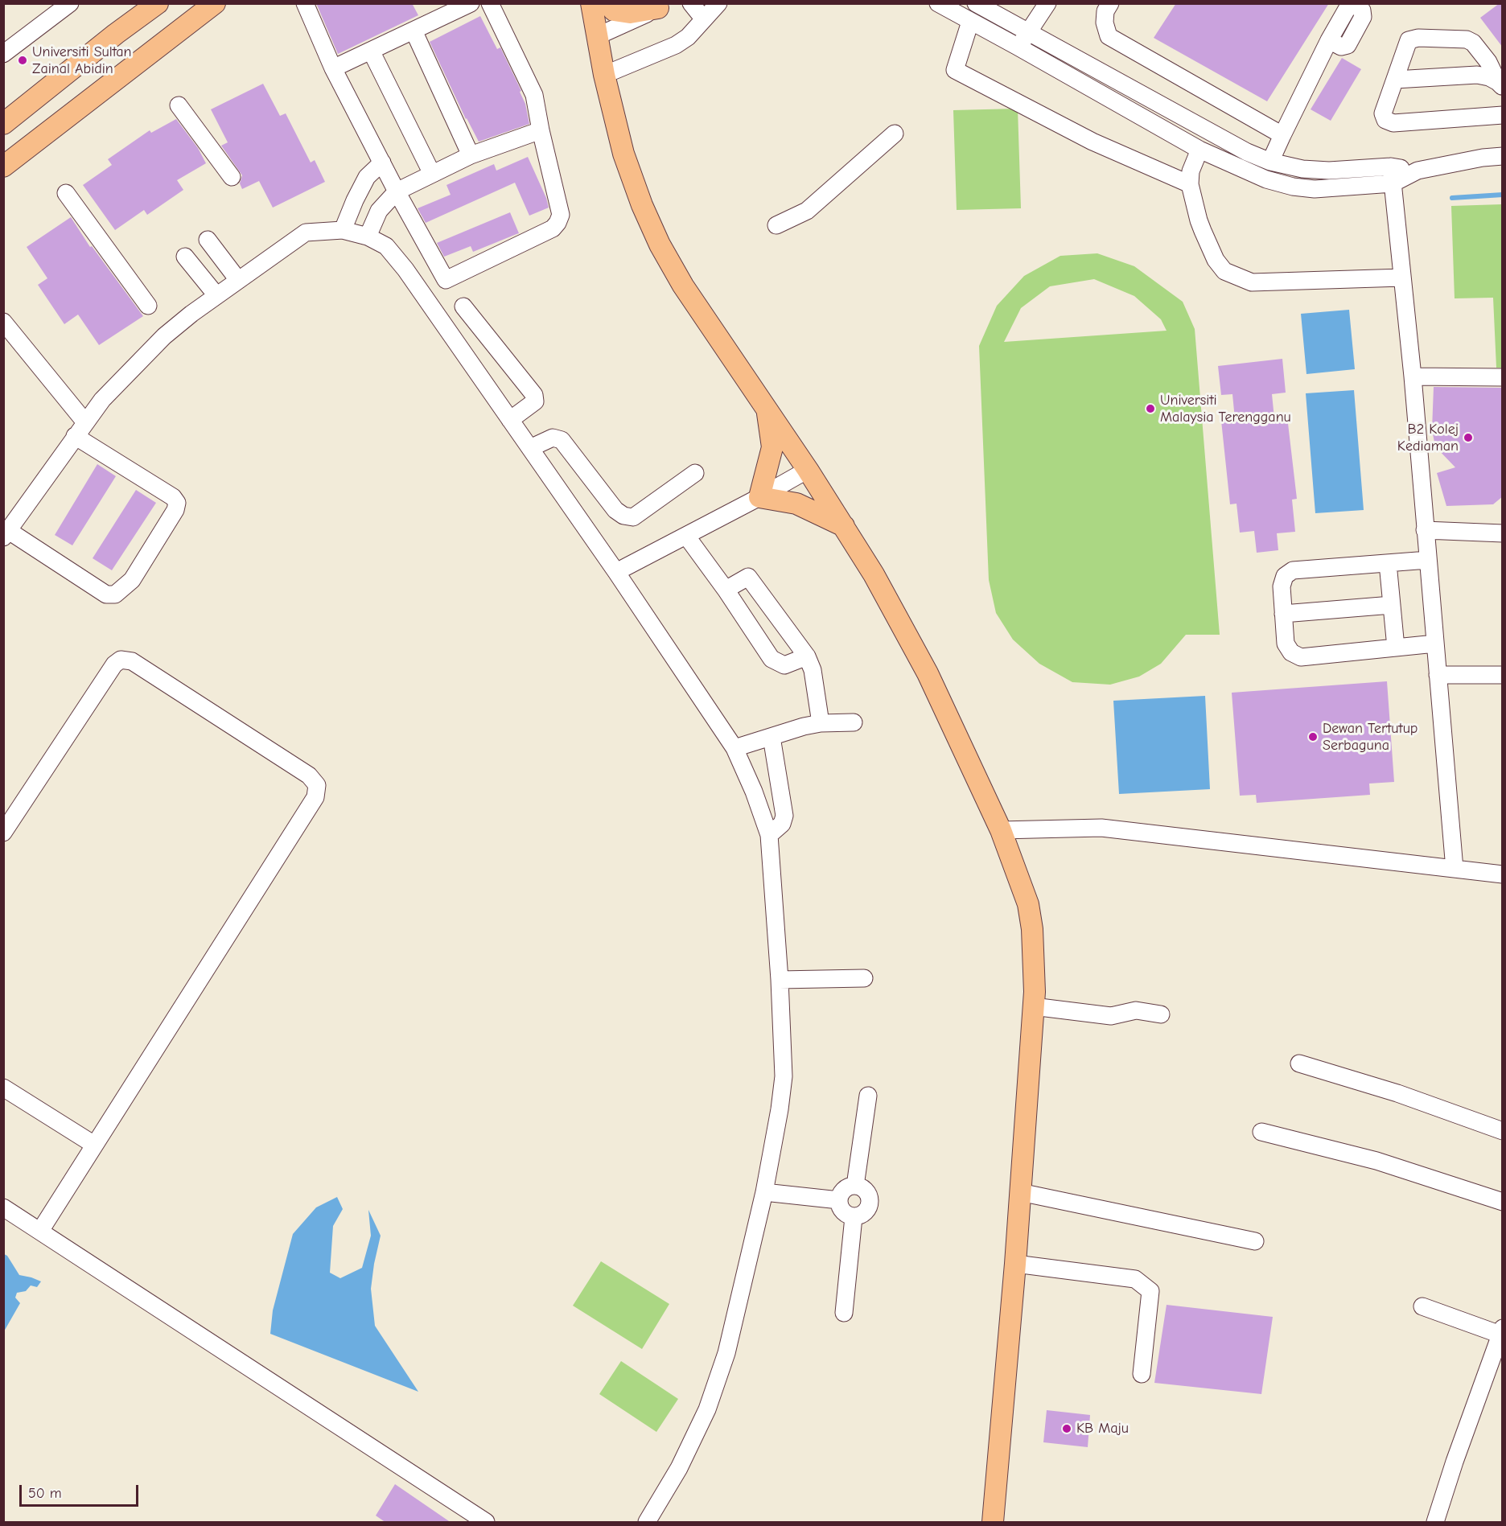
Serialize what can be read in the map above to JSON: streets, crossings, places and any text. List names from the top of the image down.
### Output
{
  "places": [
    "Universiti Sultan Zainal Abidin",
    "Universiti Malaysia Terengganu",
    "B2 Kolej Kediaman",
    "Dewan Tertutup Serbaguna",
    "KB Maju"
  ],
  "scale_bar": "50 m"
}
